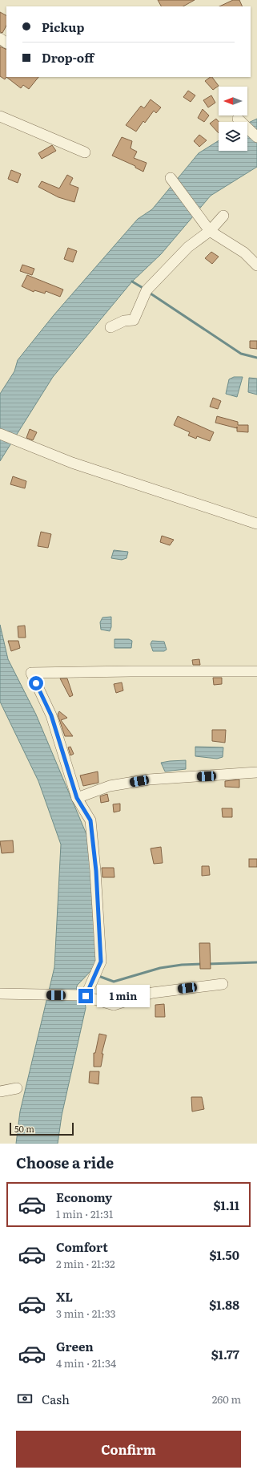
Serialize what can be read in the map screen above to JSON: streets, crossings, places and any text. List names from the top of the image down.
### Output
{
  "scale_bar": "50 m",
  "north": "left",
  "page": {
    "banner": ["Pickup", "Drop-off"],
    "bubble": "1 min",
    "scale": "50 m",
    "heading": "Choose a ride",
    "list": [
      {
        "name": "Economy",
        "note": "1 min · 21:31",
        "value": "$1.11"
      },
      {
        "name": "Comfort",
        "note": "2 min · 21:32",
        "value": "$1.50"
      },
      {
        "name": "XL",
        "note": "3 min · 21:33",
        "value": "$1.88"
      },
      {
        "name": "Green",
        "note": "4 min · 21:34",
        "value": "$1.77"
      }
    ],
    "pay": ["Cash", "260 m"],
    "buttons": "Confirm"
  }
}
